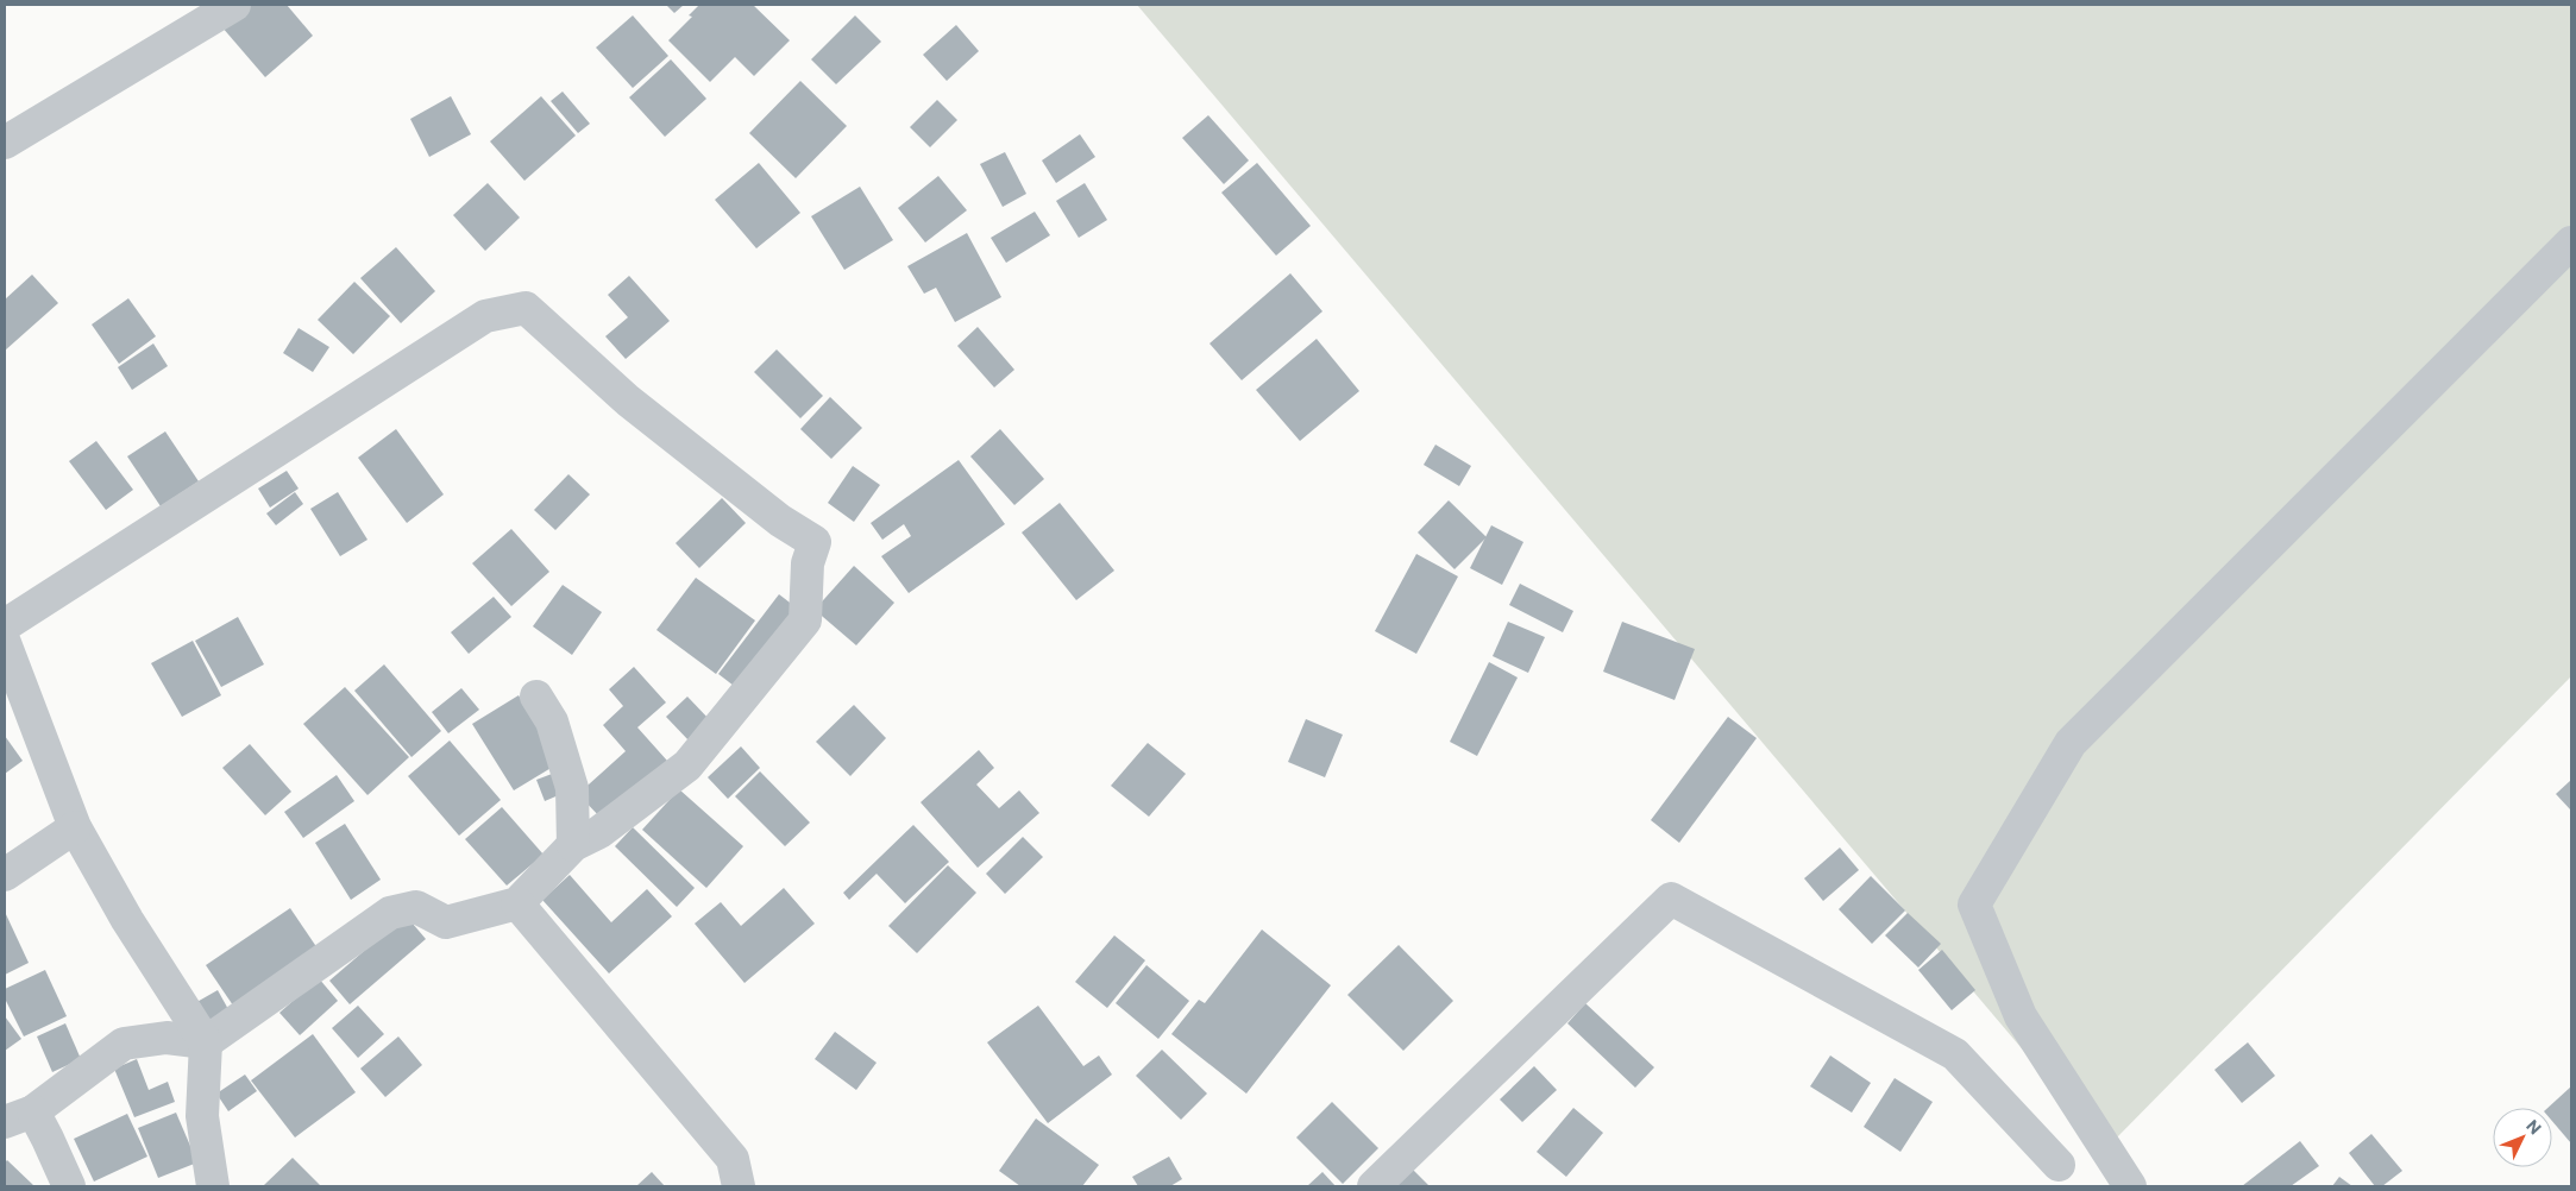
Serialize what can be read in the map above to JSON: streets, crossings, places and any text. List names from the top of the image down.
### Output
{
  "north": "top right"
}
